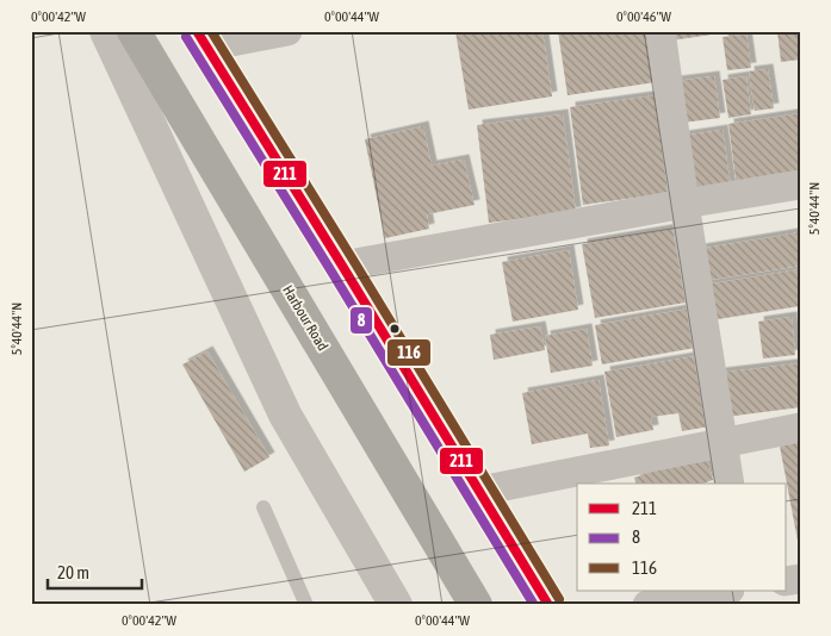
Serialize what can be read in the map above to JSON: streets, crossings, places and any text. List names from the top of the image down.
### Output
{
  "streets": {
    "highway": ["Harbour Road"]
  },
  "lines": ["transit line 211", "transit line 116", "transit line 8"],
  "legend": ["211", "8", "116"],
  "scale_bar": "20 m",
  "coordinates": [
    "0°00'42\"W",
    "0°00'44\"W",
    "0°00'46\"W",
    "5°40'44\"N"
  ]
}
